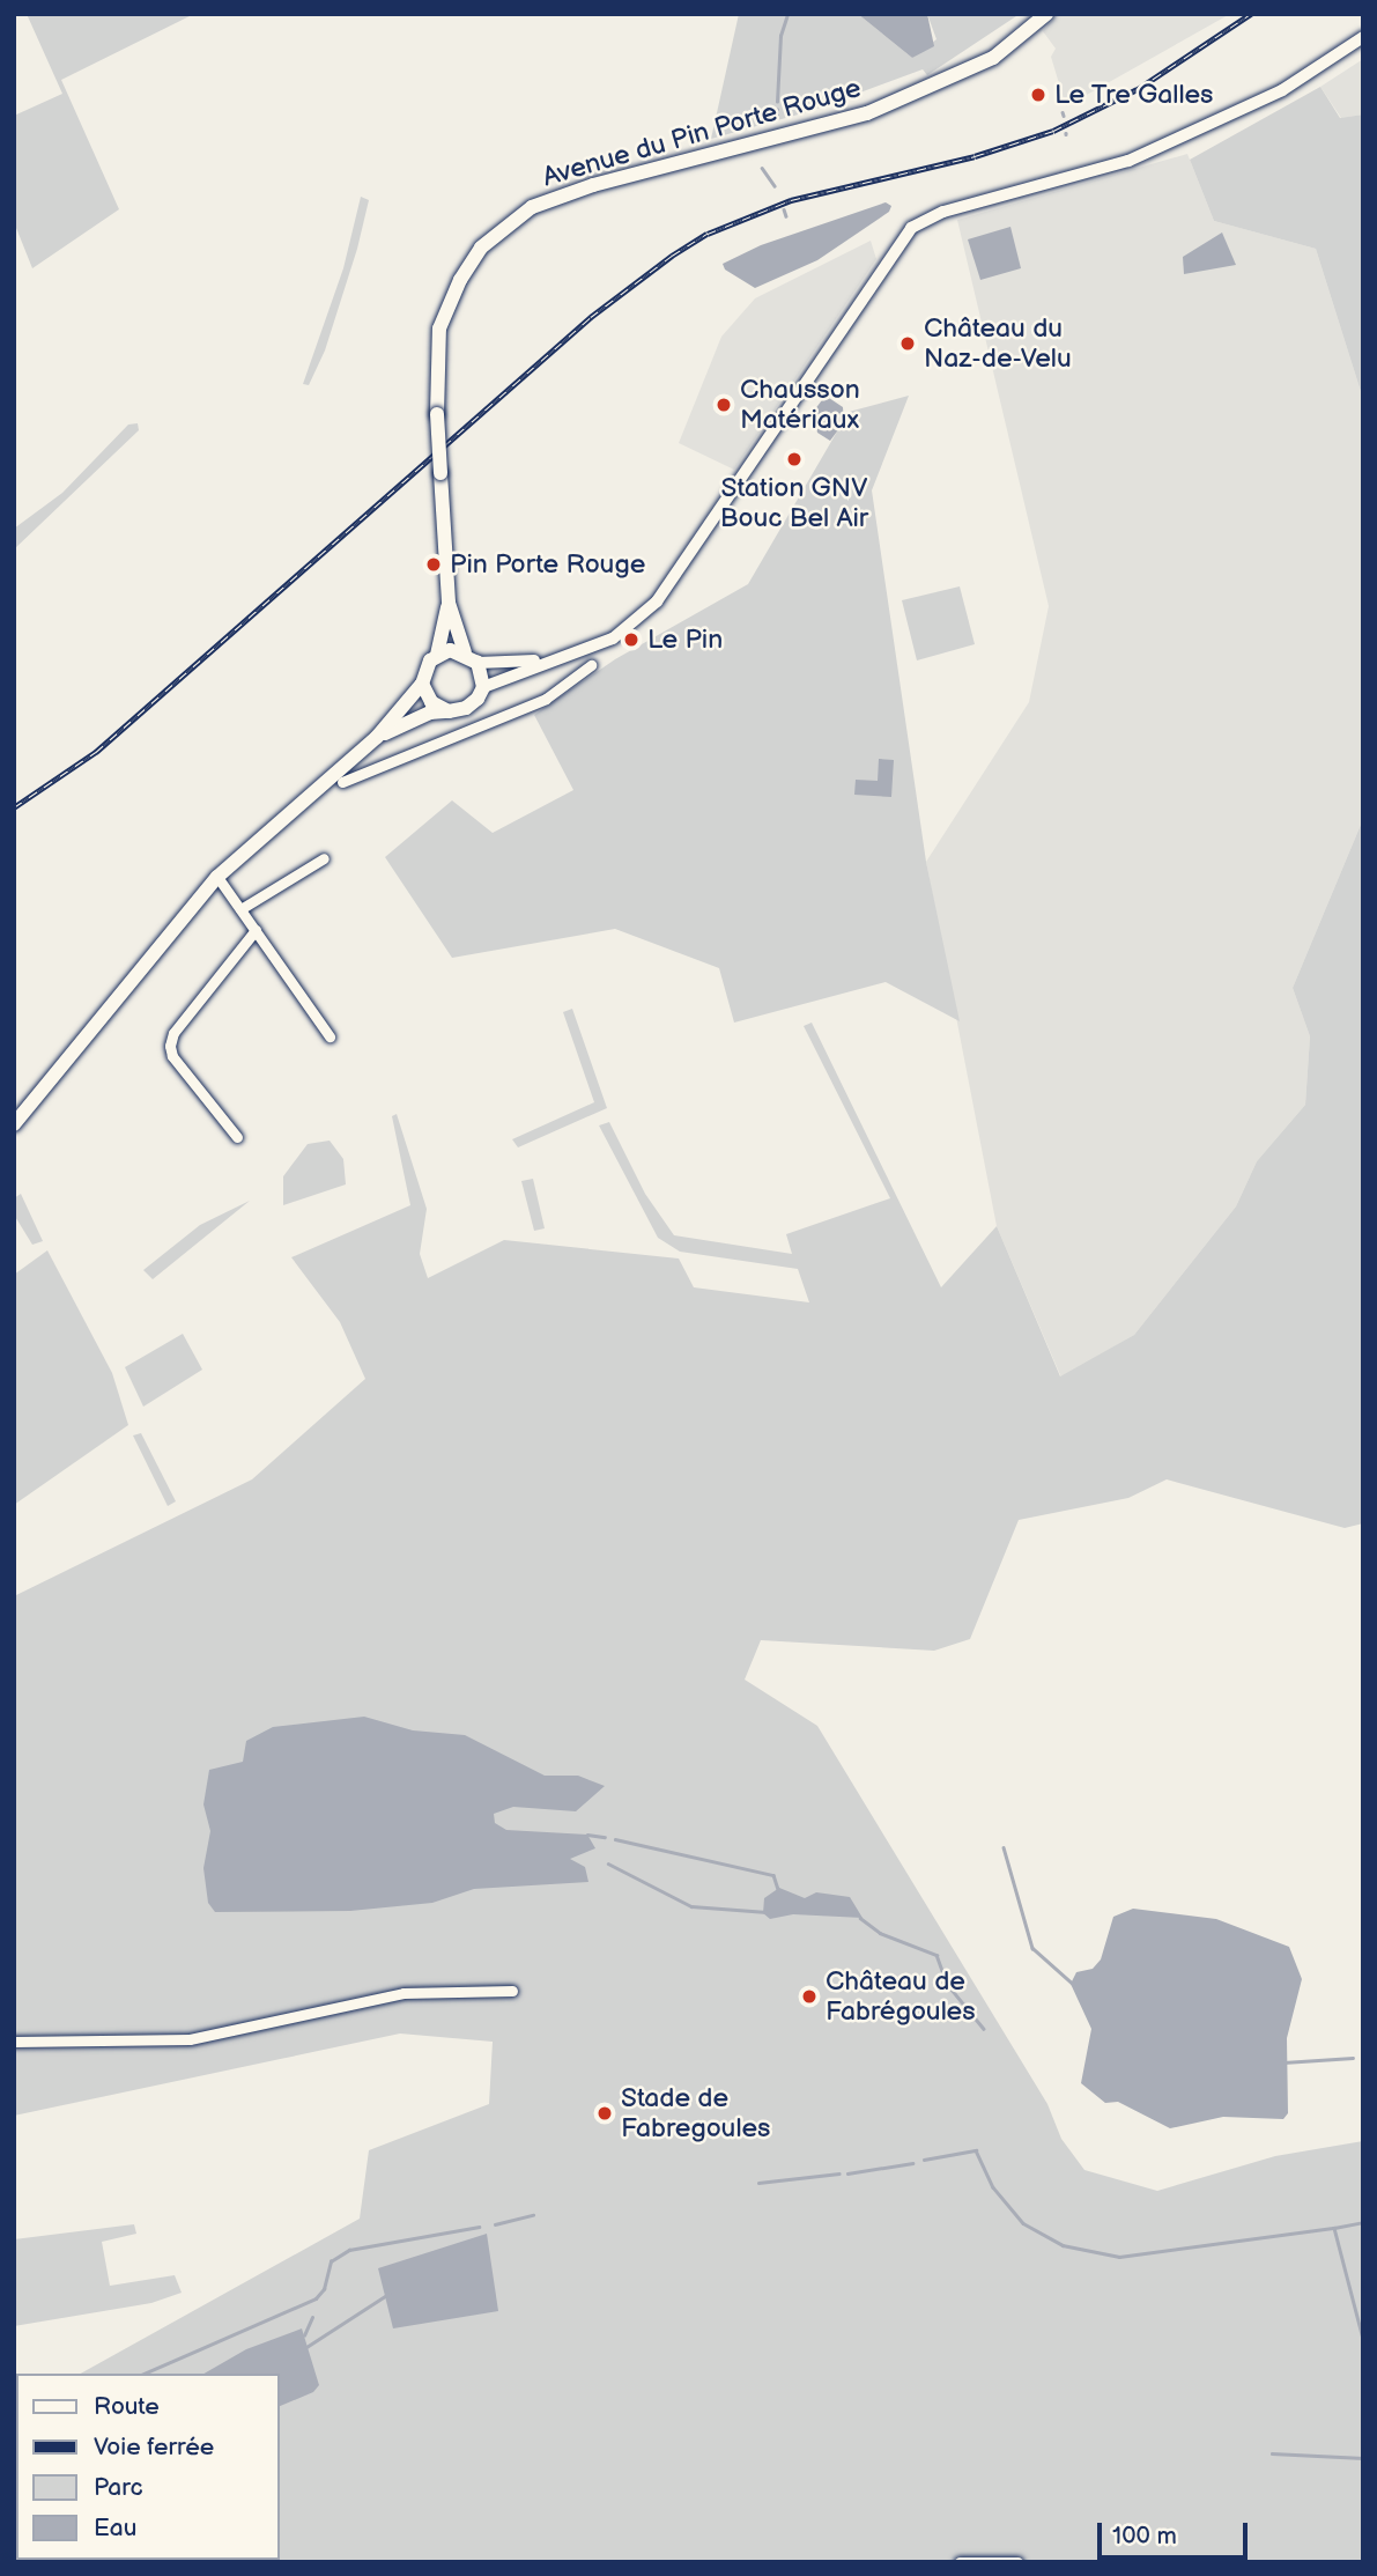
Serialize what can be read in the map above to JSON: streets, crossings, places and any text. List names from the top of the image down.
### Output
{
  "streets": {
    "main road": ["Avenue du Pin Porte Rouge"]
  },
  "places": [
    "Le Tre Galles",
    "Château du Naz-de-Velu",
    "Chausson Matériaux",
    "Station GNV Bouc Bel Air",
    "Pin Porte Rouge",
    "Le Pin",
    "Château de Fabrégoules",
    "Stade de Fabregoules"
  ],
  "legend": [
    "Route",
    "Voie ferrée",
    "Parc",
    "Eau"
  ],
  "scale_bar": "100 m"
}
